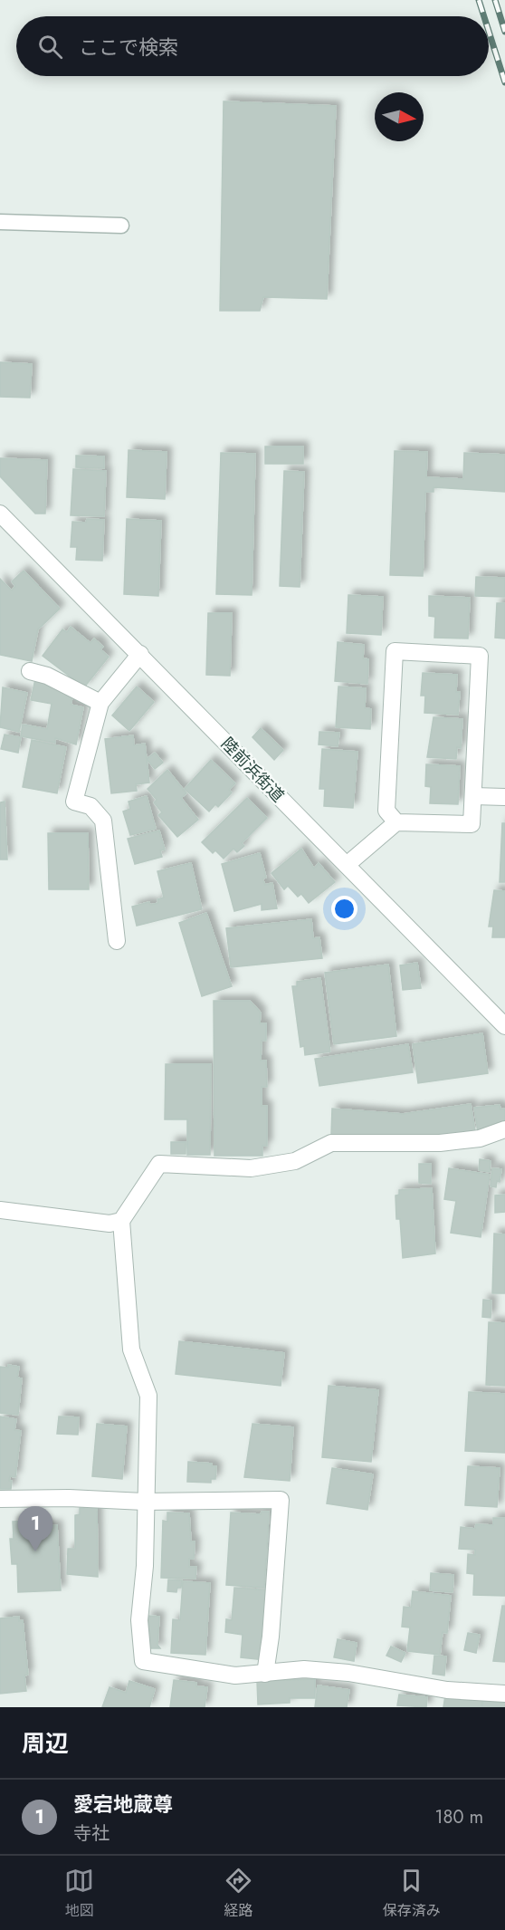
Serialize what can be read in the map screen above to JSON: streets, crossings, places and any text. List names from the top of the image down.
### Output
{
  "streets": {
    "street": ["陸前浜街道"]
  },
  "north": "right",
  "page": {
    "search": "ここで検索",
    "pins": "1",
    "heading": "周辺",
    "list": [
      {
        "mark": "1",
        "name": "愛宕地蔵尊",
        "note": "寺社",
        "value": "180 m"
      }
    ],
    "nav": ["地図", "経路", "保存済み"]
  }
}
